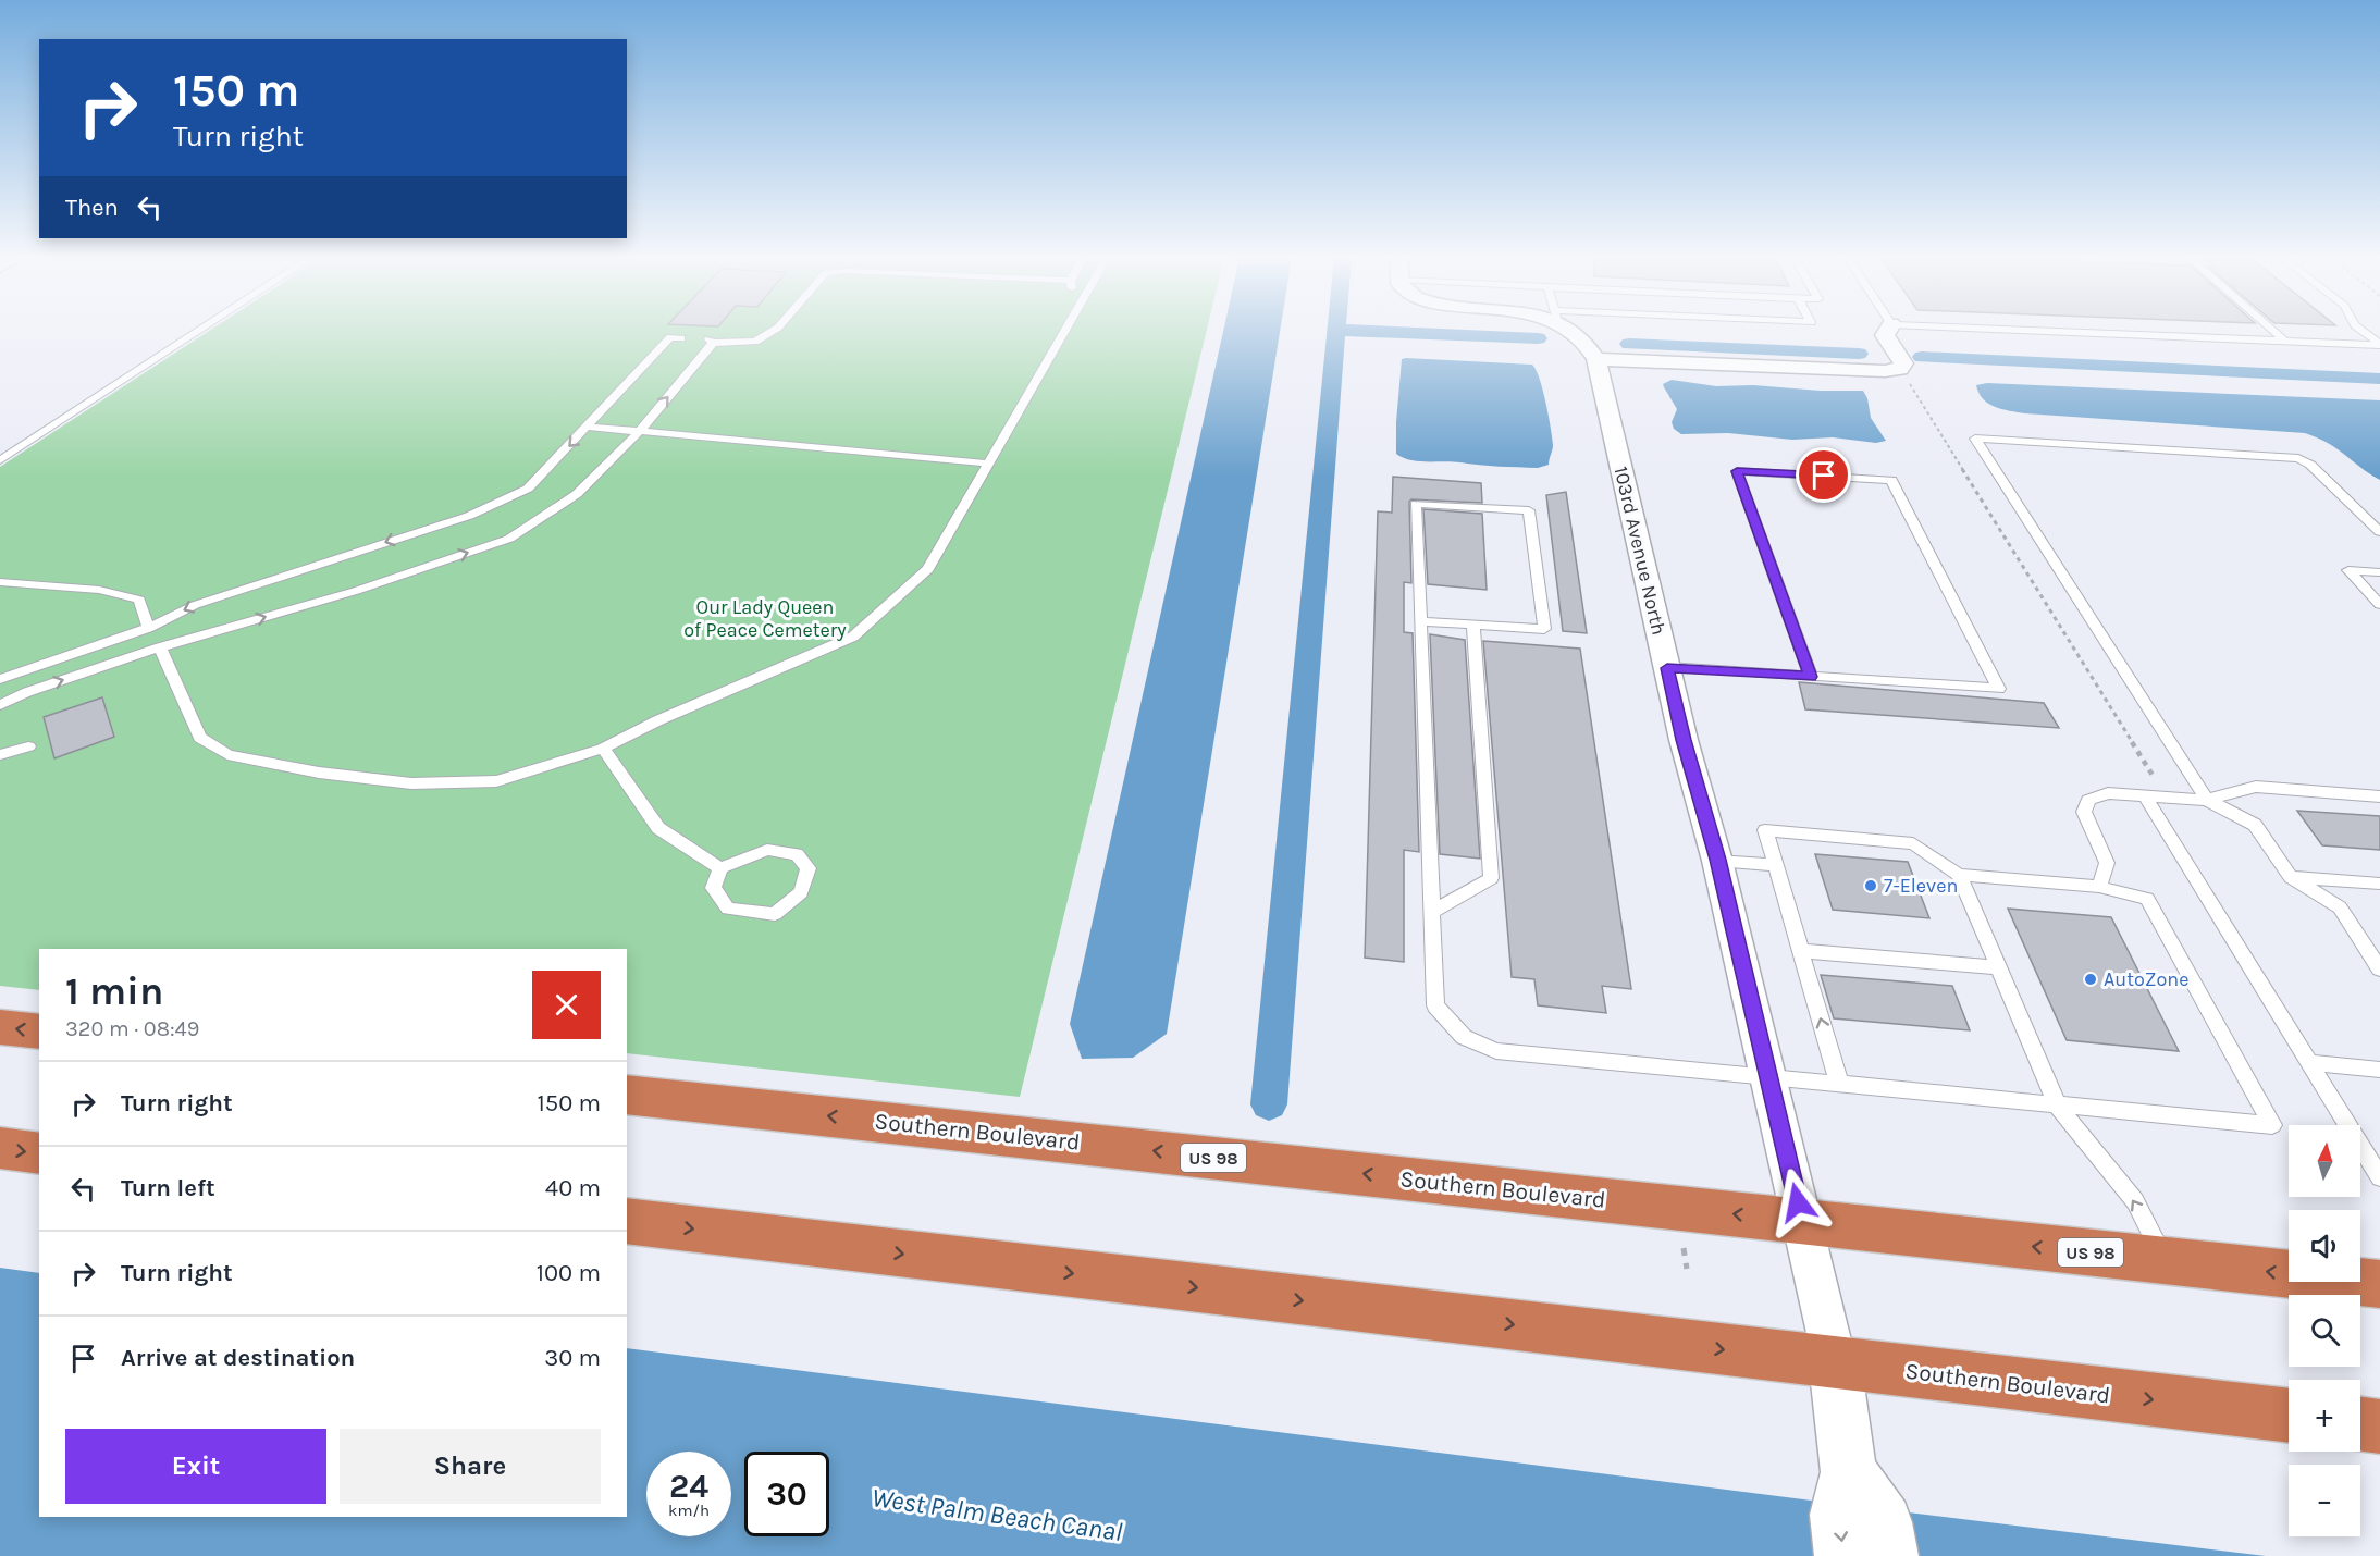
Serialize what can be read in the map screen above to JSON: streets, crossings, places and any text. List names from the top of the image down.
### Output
{
  "streets": {
    "highway": ["Southern Boulevard", "US 98"],
    "street": ["103rd Avenue North"]
  },
  "crossings": [
    ["103rd Avenue North", "Southern Boulevard"]
  ],
  "water": ["West Palm Beach Canal"],
  "parks": ["Our Lady Queen of Peace Cemetery"],
  "places": ["7-Eleven", "AutoZone"],
  "north": "top",
  "page": {
    "turn": ["150 m", "Turn right"],
    "then": "Then",
    "heading": ["1 min", "320 m · 08:49"],
    "list": [
      {
        "name": "Turn right",
        "value": "150 m"
      },
      {
        "name": "Turn left",
        "value": "40 m"
      },
      {
        "name": "Turn right",
        "value": "100 m"
      },
      {
        "name": "Arrive at destination",
        "value": "30 m"
      }
    ],
    "map_buttons": ["+", "−"],
    "buttons": ["Exit", "Share"],
    "speed": "24 km/h",
    "limit": "30"
  }
}
